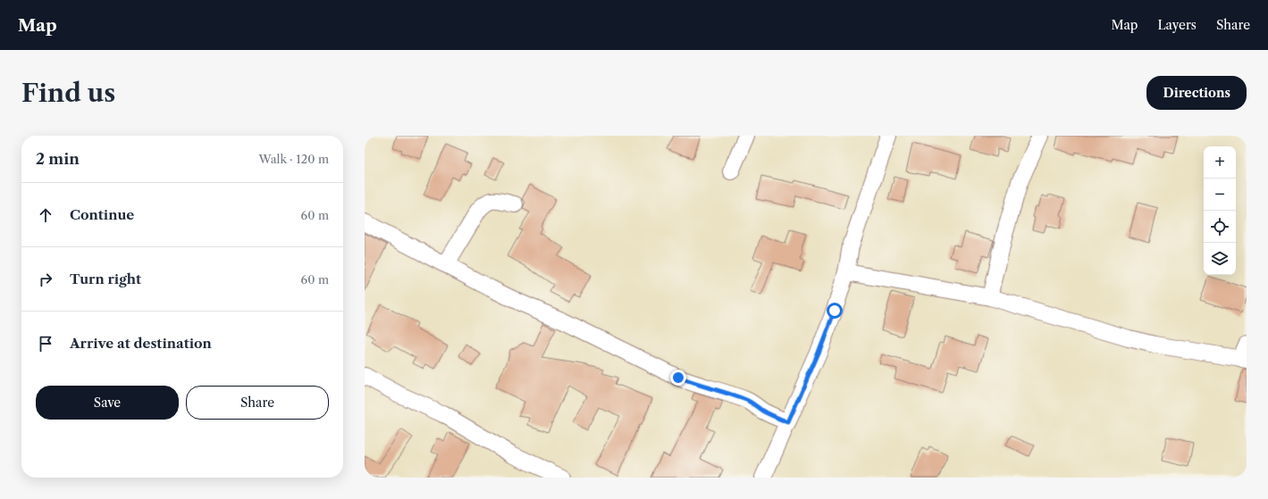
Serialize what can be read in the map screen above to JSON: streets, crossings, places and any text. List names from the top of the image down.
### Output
{
  "page": {
    "header": "Map",
    "nav": ["Map", "Layers", "Share"],
    "buttons": [
      "Directions",
      ["Save", "Share"]
    ],
    "title": "Find us",
    "heading": ["2 min", "Walk · 120 m"],
    "map_buttons": ["+", "−"],
    "list": [
      ["Continue", "60 m"],
      ["Turn right", "60 m"],
      "Arrive at destination"
    ]
  }
}
